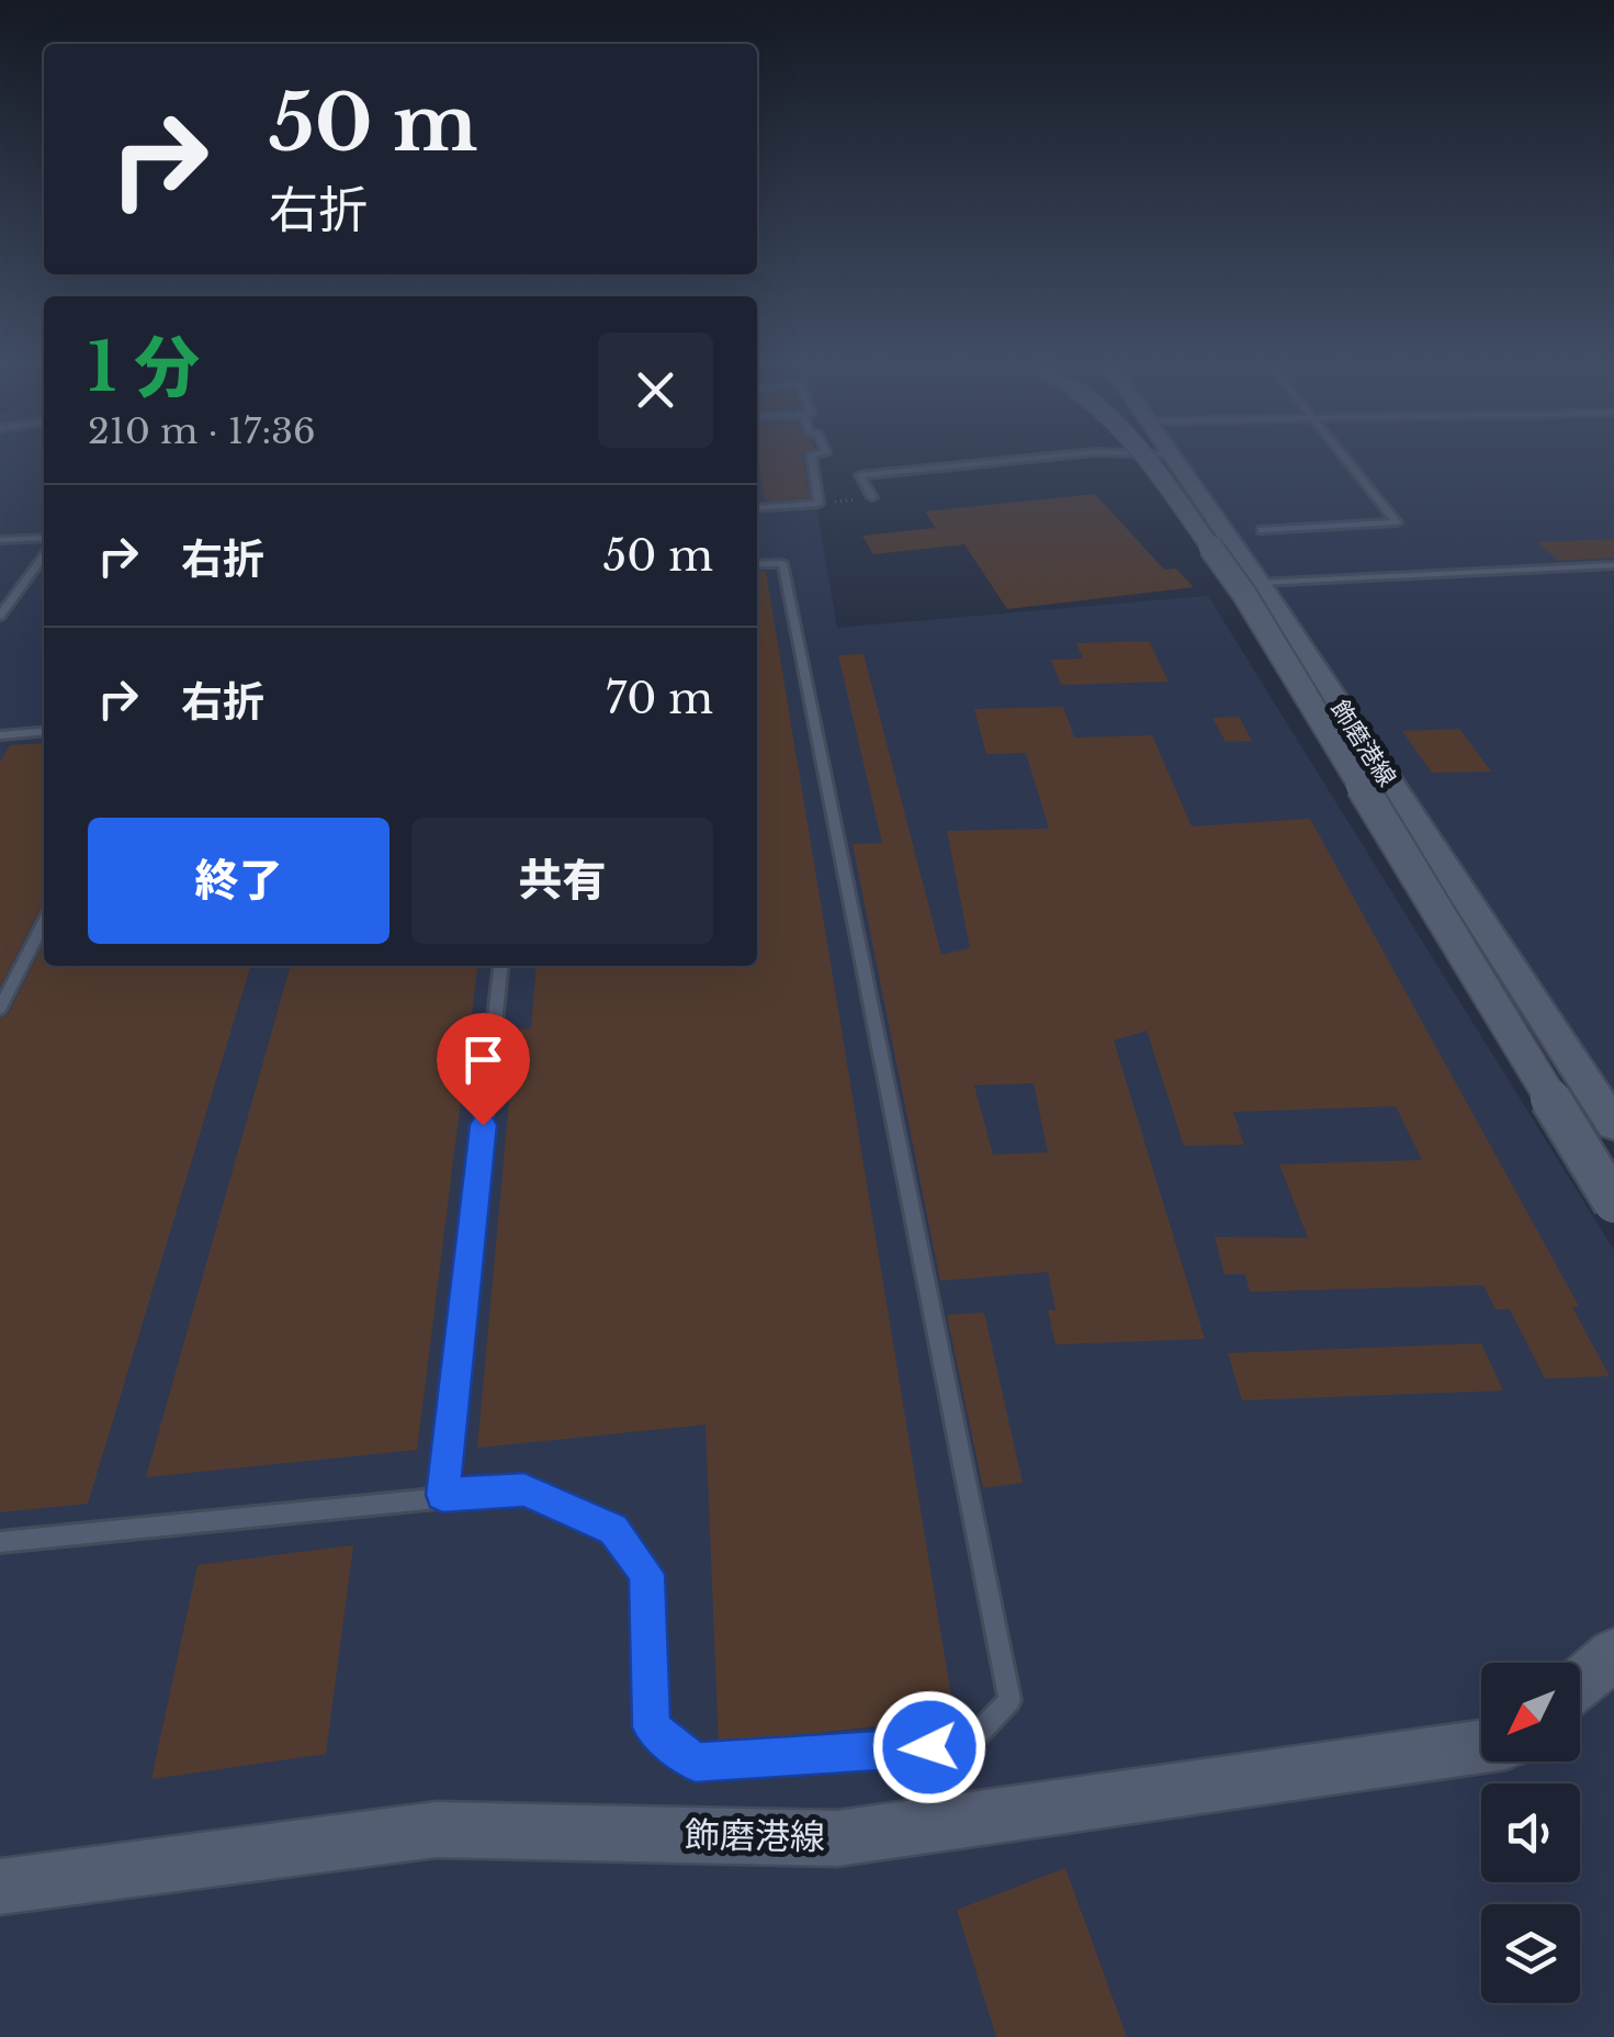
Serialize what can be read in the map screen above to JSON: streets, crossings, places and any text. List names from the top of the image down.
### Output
{
  "streets": {
    "main road": ["飾磨港線"]
  },
  "north": "bottom left",
  "page": {
    "turn": ["50 m", "右折"],
    "heading": ["1 分", "210 m · 17:36"],
    "list": [
      {
        "name": "右折",
        "value": "50 m"
      },
      {
        "name": "右折",
        "value": "70 m"
      }
    ],
    "buttons": ["終了", "共有"]
  }
}
